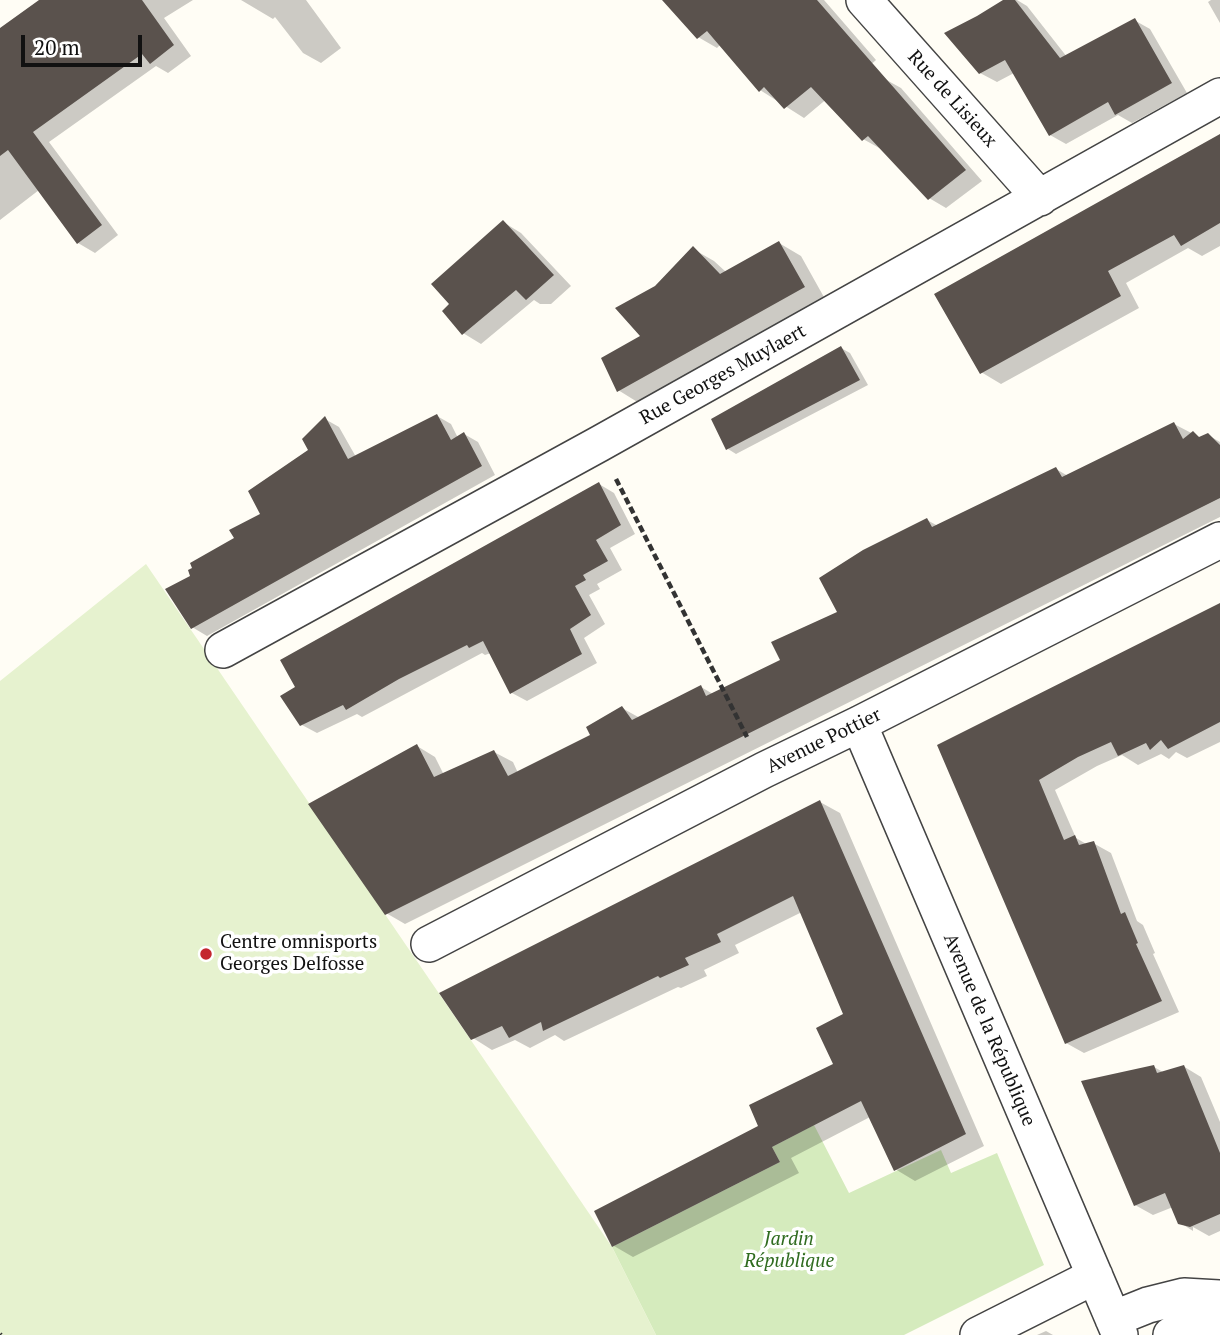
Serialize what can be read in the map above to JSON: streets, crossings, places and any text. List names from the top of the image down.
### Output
{
  "streets": {
    "street": [
      "Rue de Lisieux",
      "Rue Georges Muylaert",
      "Avenue Pottier",
      "Avenue de la République"
    ]
  },
  "crossings": [
    ["Rue de Lisieux", "Rue Georges Muylaert"],
    ["Avenue Pottier", "Avenue de la République"]
  ],
  "parks": ["Jardin République"],
  "places": ["Centre omnisports Georges Delfosse"],
  "scale_bar": "20 m"
}
